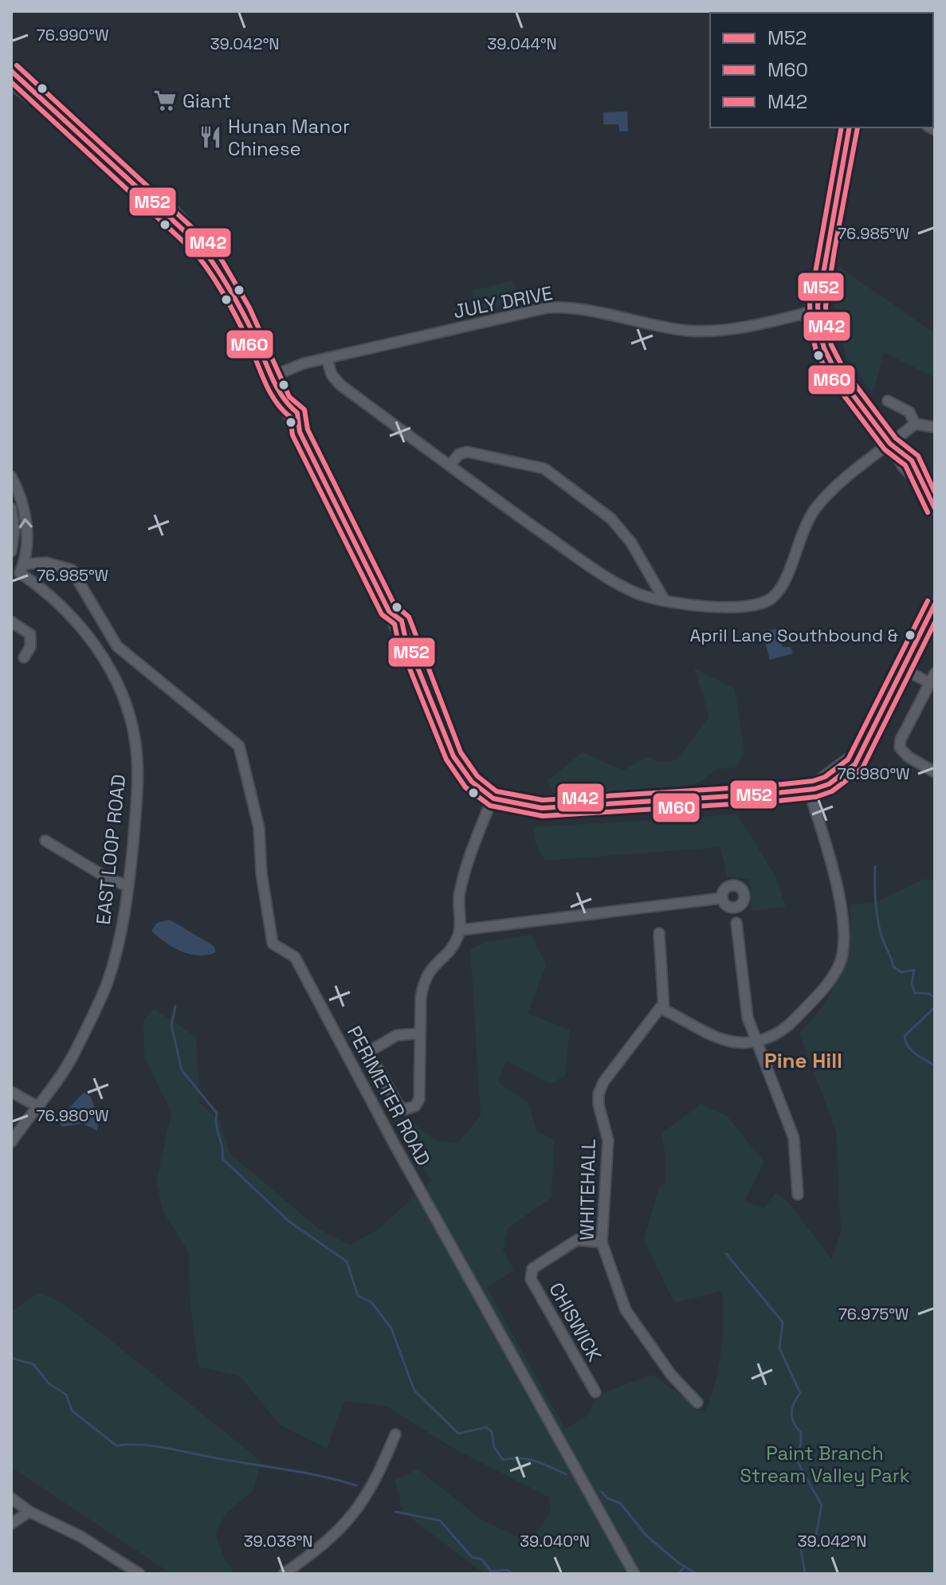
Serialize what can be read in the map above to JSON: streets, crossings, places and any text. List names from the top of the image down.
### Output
{
  "streets": {
    "street": [
      "JULY DRIVE",
      "EAST LOOP ROAD",
      "PERIMETER ROAD",
      "WHITEHALL",
      "CHISWICK"
    ]
  },
  "crossings": [
    ["EAST LOOP ROAD", "PERIMETER ROAD"],
    ["WHITEHALL", "CHISWICK"]
  ],
  "districts": ["Pine Hill"],
  "parks": ["Paint Branch Stream Valley Park"],
  "places": {
    "supermarket": ["Giant"],
    "restaurant": ["Hunan Manor Chinese"],
    "other": ["April Lane Southbound &"]
  },
  "lines": ["transit line M42", "transit line M52", "transit line M60"],
  "legend": ["M52", "M60", "M42"],
  "coordinates": [
    "76.990°W",
    "39.042°N",
    "39.044°N",
    "76.985°W",
    "76.980°W",
    "76.975°W",
    "39.038°N",
    "39.040°N"
  ]
}
